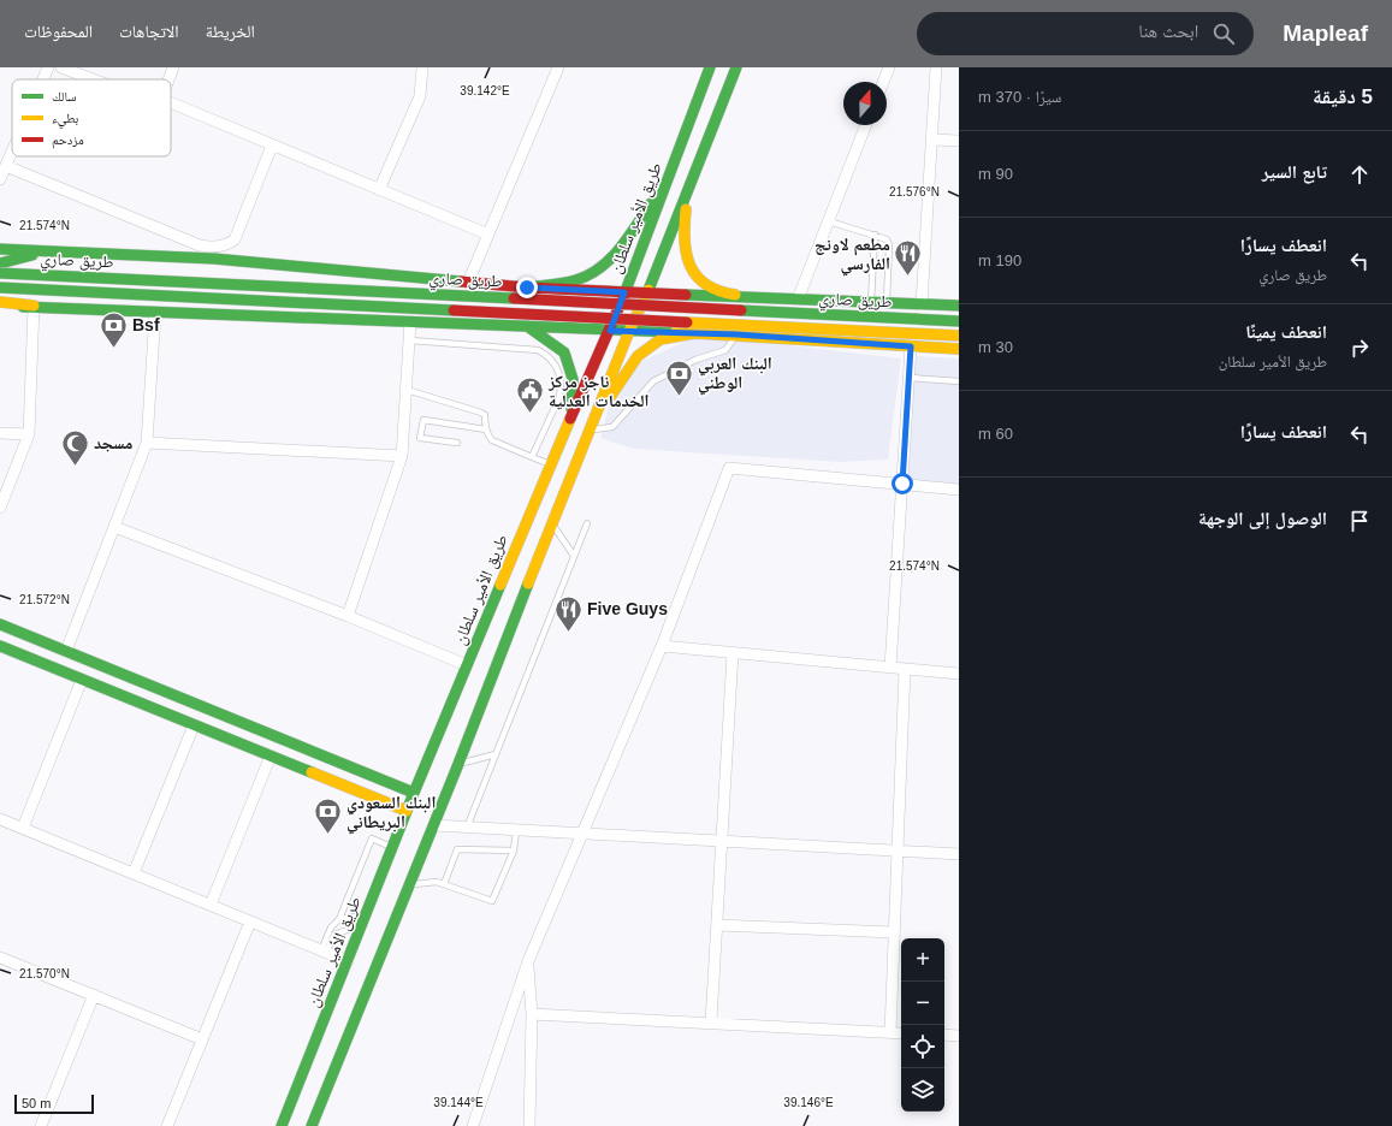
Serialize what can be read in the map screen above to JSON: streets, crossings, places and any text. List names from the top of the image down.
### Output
{
  "streets": {
    "main road": ["طريق الأمير سلطان", "طريق صاري"]
  },
  "places": {
    "restaurant": ["مطعم لاونج الفارسي", "Five Guys"],
    "bank": ["Bsf", "البنك العربي الوطني", "البنك السعودي البريطاني"],
    "public building": ["ناجز مركز الخدمات العدلية"],
    "mosque": ["مسجد"]
  },
  "legend": ["سالك", "بطيء", "مزدحم"],
  "scale_bar": "50 m",
  "north": "top",
  "page": {
    "header": "Mapleaf",
    "search": "ابحث هنا",
    "nav": ["الخريطة", "الاتجاهات", "المحفوظات"],
    "heading": ["5 دقيقة", "سيرًا · 370 m"],
    "list": [
      ["تابع السير", "90 m"],
      ["انعطف يسارًا", "طريق صاري", "190 m"],
      ["انعطف يمينًا", "طريق الأمير سلطان", "30 m"],
      ["انعطف يسارًا", "60 m"],
      "الوصول إلى الوجهة"
    ],
    "map_buttons": ["+", "−"],
    "scale": "50 m"
  },
  "coordinates": [
    "39.142°E",
    "21.576°N",
    "21.574°N",
    "21.572°N",
    "21.570°N",
    "39.144°E",
    "39.146°E"
  ]
}
